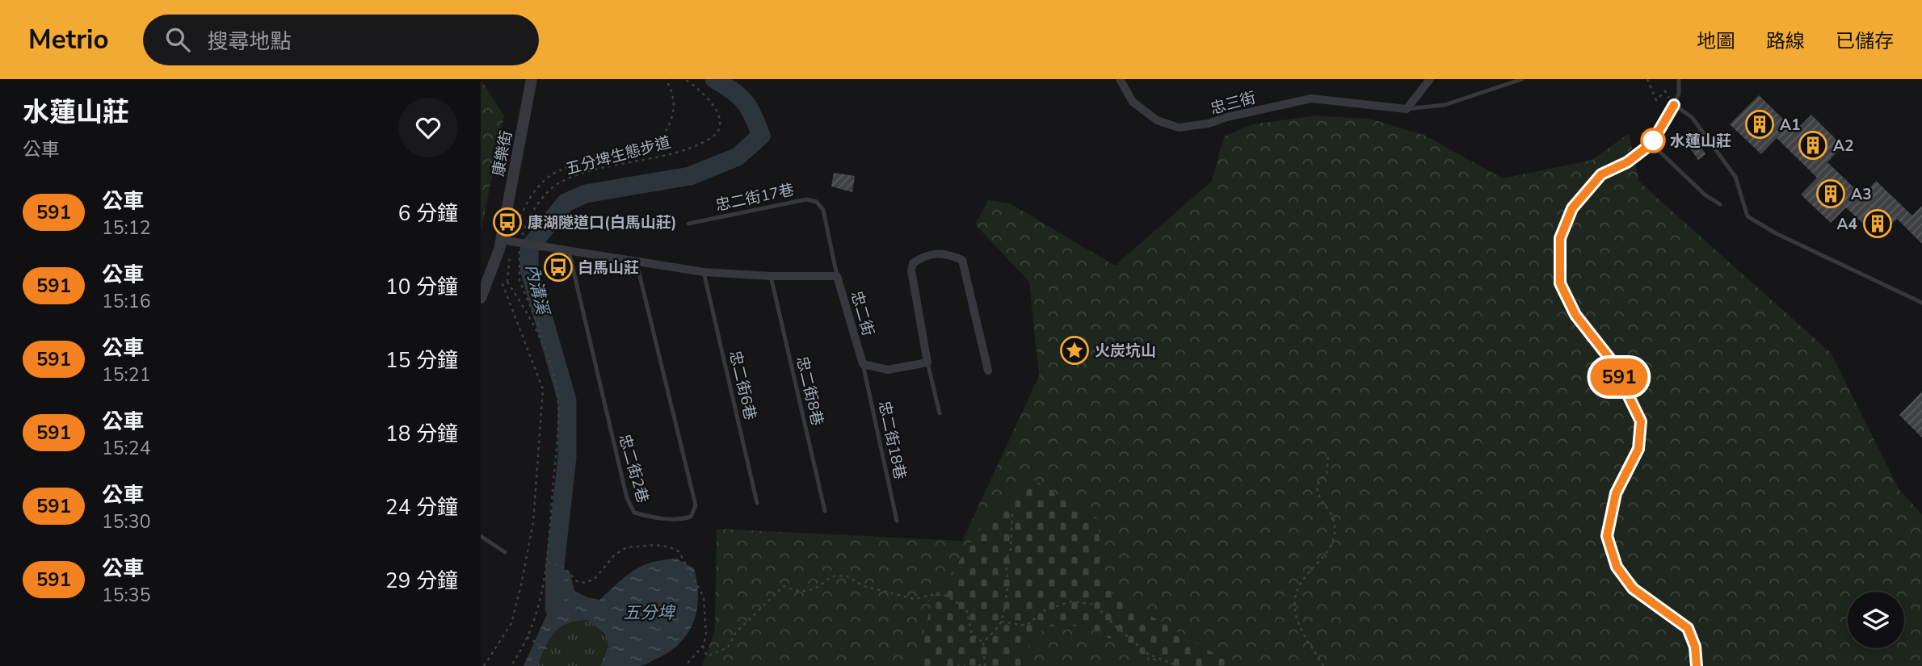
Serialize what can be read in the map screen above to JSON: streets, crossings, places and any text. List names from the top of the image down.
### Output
{
  "streets": {
    "street": ["忠三街", "康樂街", "忠二街"],
    "lane": [
      "忠二街17巷",
      "忠二街6巷",
      "忠二街8巷",
      "忠二街18巷",
      "忠二街2巷"
    ],
    "path": ["五分埤生態步道"]
  },
  "crossings": [
    ["康樂街", "五分埤生態步道"],
    ["康樂街", "忠二街"],
    ["五分埤生態步道", "忠二街"],
    ["忠二街17巷", "忠二街"],
    ["忠二街", "忠二街6巷"],
    ["忠二街", "忠二街8巷"],
    ["忠二街", "忠二街18巷"],
    ["忠二街", "忠二街2巷"]
  ],
  "water": ["內溝溪", "五分埤"],
  "places": {
    "building": [
      "A1",
      "A2",
      "A3",
      "A4"
    ],
    "other": ["水蓮山莊"],
    "bus stop": ["康湖隧道口(白馬山莊)", "白馬山莊"],
    "place": ["火炭坑山"]
  },
  "lines": ["bus line 591"],
  "page": {
    "header": "Metrio",
    "search": "搜尋地點",
    "nav": ["地圖", "路線", "已儲存"],
    "heading": ["水蓮山莊", "公車"],
    "on_map": "591",
    "list": [
      {
        "mark": "591",
        "name": "公車",
        "note": "15:12",
        "value": "6 分鐘"
      },
      {
        "mark": "591",
        "name": "公車",
        "note": "15:16",
        "value": "10 分鐘"
      },
      {
        "mark": "591",
        "name": "公車",
        "note": "15:21",
        "value": "15 分鐘"
      },
      {
        "mark": "591",
        "name": "公車",
        "note": "15:24",
        "value": "18 分鐘"
      },
      {
        "mark": "591",
        "name": "公車",
        "note": "15:30",
        "value": "24 分鐘"
      },
      {
        "mark": "591",
        "name": "公車",
        "note": "15:35",
        "value": "29 分鐘"
      }
    ]
  }
}
